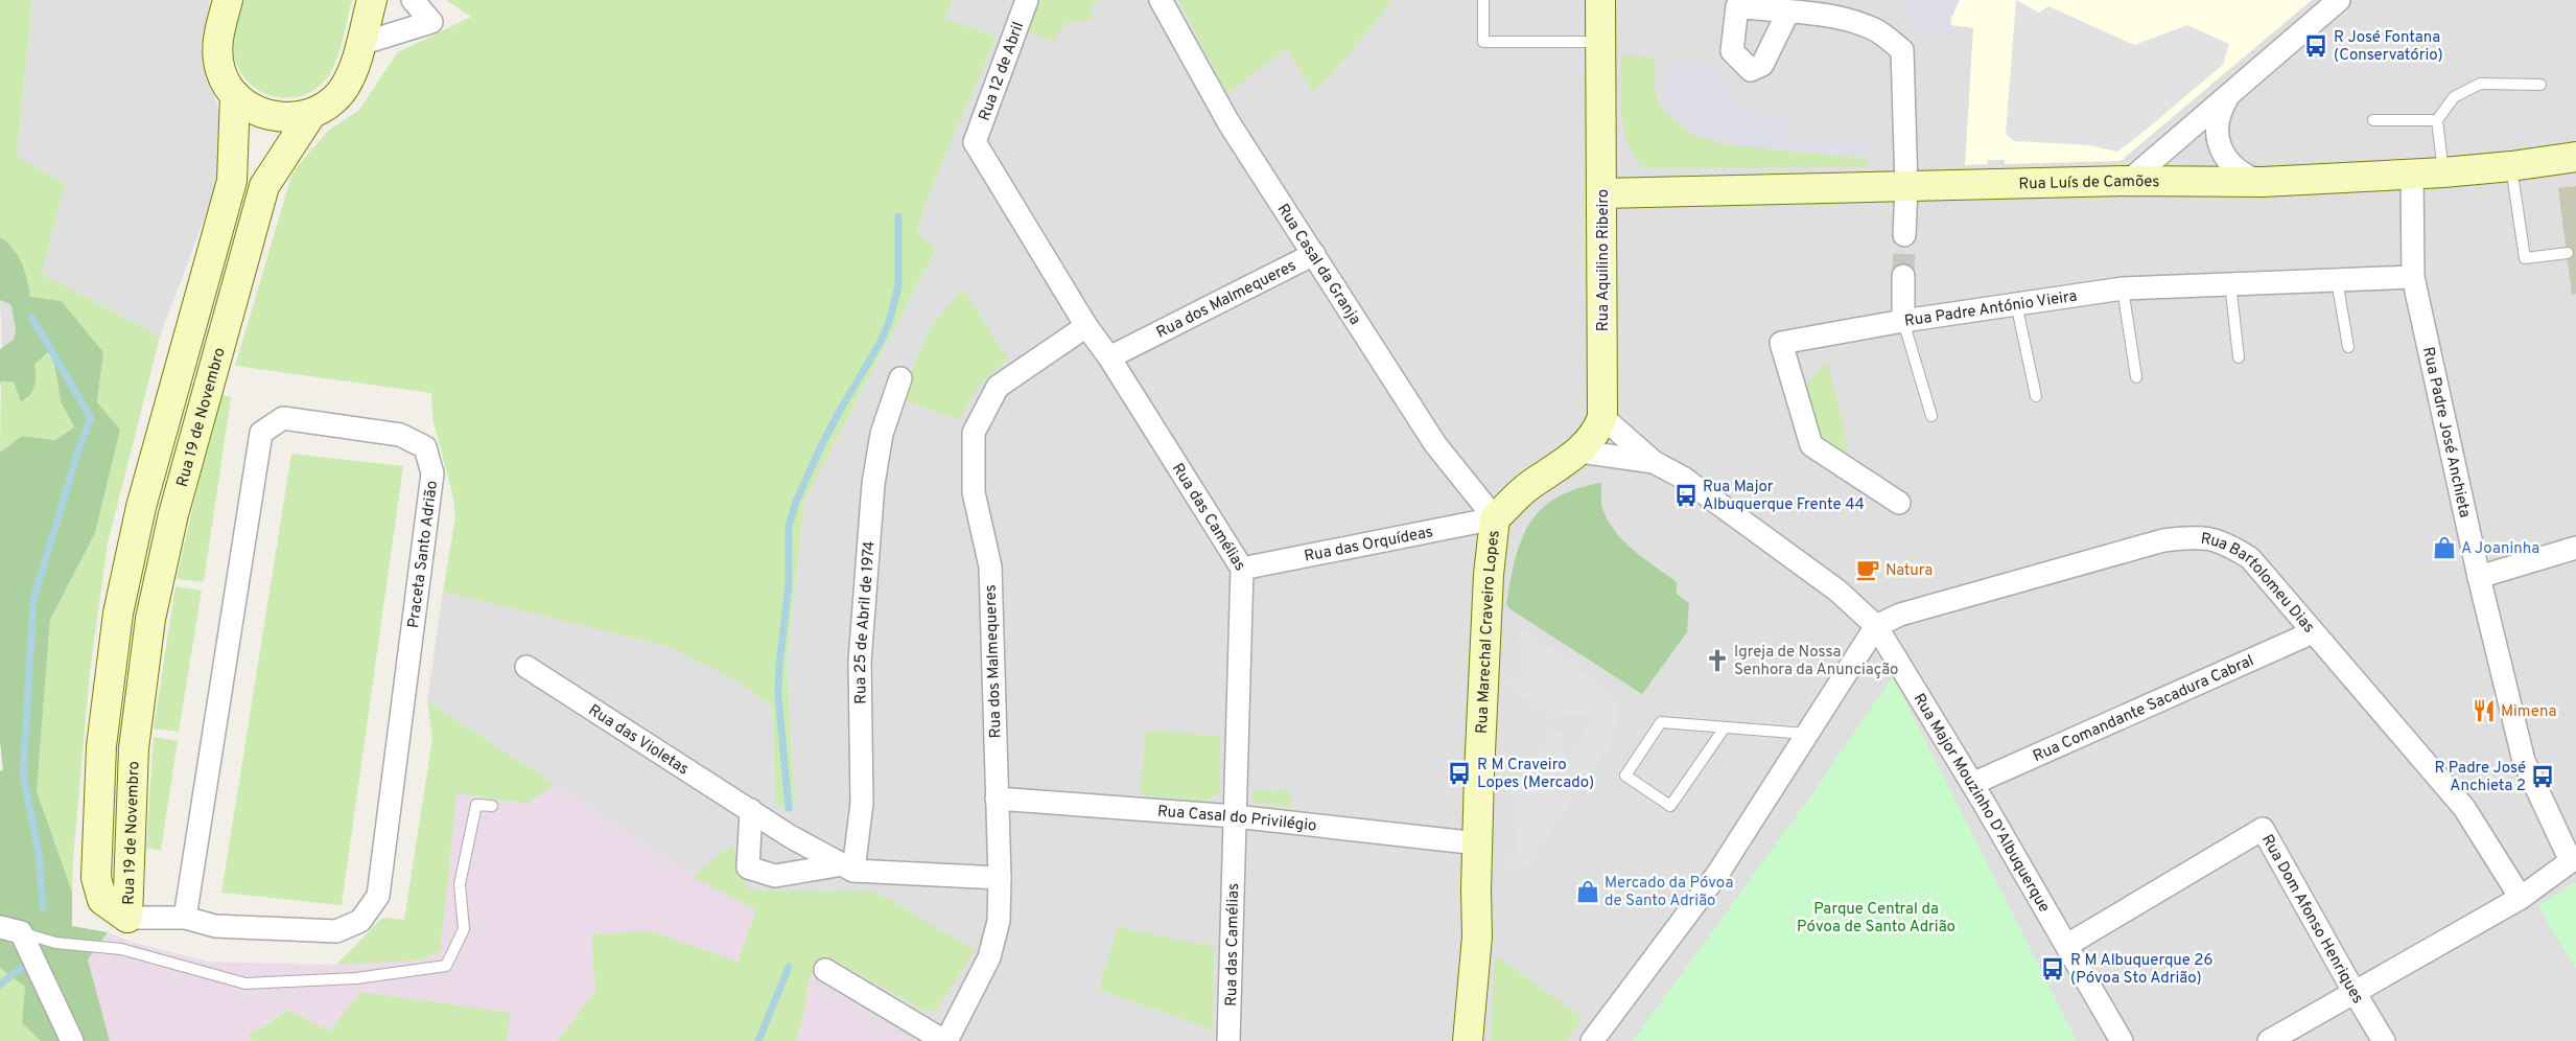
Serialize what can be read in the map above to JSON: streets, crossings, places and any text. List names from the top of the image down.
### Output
{
  "streets": {
    "street": [
      "Rua 12 de Abril",
      "Rua Luís de Camões",
      "Rua Aquilino Ribeiro",
      "Rua Casal da Granja",
      "Rua dos Malmequeres",
      "Rua Padre António Vieira",
      "Rua 19 de Novembro",
      "Rua Padre José Anchieta",
      "Rua das Camélias",
      "Rua das Orquídeas",
      "Praceta Santo Adrião",
      "Rua Bartolomeu Dias",
      "Rua 25 de Abril de 1974",
      "Rua Marechal Craveiro Lopes",
      "Rua Comandante Sacadura Cabral",
      "Rua das Violetas",
      "Rua Major Mouzinho D'Albuquerque",
      "Rua Casal do Privilégio",
      "Rua Dom Afonso Henriques"
    ]
  },
  "crossings": [
    ["Rua 12 de Abril", "Rua das Camélias"],
    ["Rua Luís de Camões", "Rua Aquilino Ribeiro"],
    ["Rua Luís de Camões", "Rua Padre José Anchieta"],
    ["Rua Casal da Granja", "Rua dos Malmequeres"],
    ["Rua Casal da Granja", "Rua das Orquídeas"],
    ["Rua Casal da Granja", "Rua Marechal Craveiro Lopes"],
    ["Rua dos Malmequeres", "Rua das Camélias"],
    ["Rua dos Malmequeres", "Rua das Violetas"],
    ["Rua dos Malmequeres", "Rua Casal do Privilégio"],
    ["Rua Padre António Vieira", "Rua Padre José Anchieta"],
    ["Rua 19 de Novembro", "Praceta Santo Adrião"],
    ["Rua das Camélias", "Rua das Orquídeas"],
    ["Rua das Camélias", "Rua Casal do Privilégio"],
    ["Rua das Orquídeas", "Rua Marechal Craveiro Lopes"],
    ["Rua Bartolomeu Dias", "Rua Comandante Sacadura Cabral"],
    ["Rua Bartolomeu Dias", "Rua Major Mouzinho D'Albuquerque"],
    ["Rua 25 de Abril de 1974", "Rua das Violetas"],
    ["Rua Marechal Craveiro Lopes", "Rua Major Mouzinho D'Albuquerque"],
    ["Rua Marechal Craveiro Lopes", "Rua Casal do Privilégio"],
    ["Rua Comandante Sacadura Cabral", "Rua Major Mouzinho D'Albuquerque"],
    ["Rua Major Mouzinho D'Albuquerque", "Rua Dom Afonso Henriques"]
  ],
  "parks": ["Parque Central da Póvoa de Santo Adrião"],
  "places": {
    "bus stop": [
      "R José Fontana (Conservatório)",
      "Rua Major Albuquerque Frente 44",
      "R M Craveiro Lopes (Mercado)",
      "R Padre José Anchieta 2",
      "R M Albuquerque 26 (Póvoa Sto Adrião)"
    ],
    "shop": ["A Joaninha", "Mercado da Póvoa de Santo Adrião"],
    "cafe": ["Natura"],
    "church": ["Igreja de Nossa Senhora da Anunciação"],
    "restaurant": ["Mimena"]
  }
}
